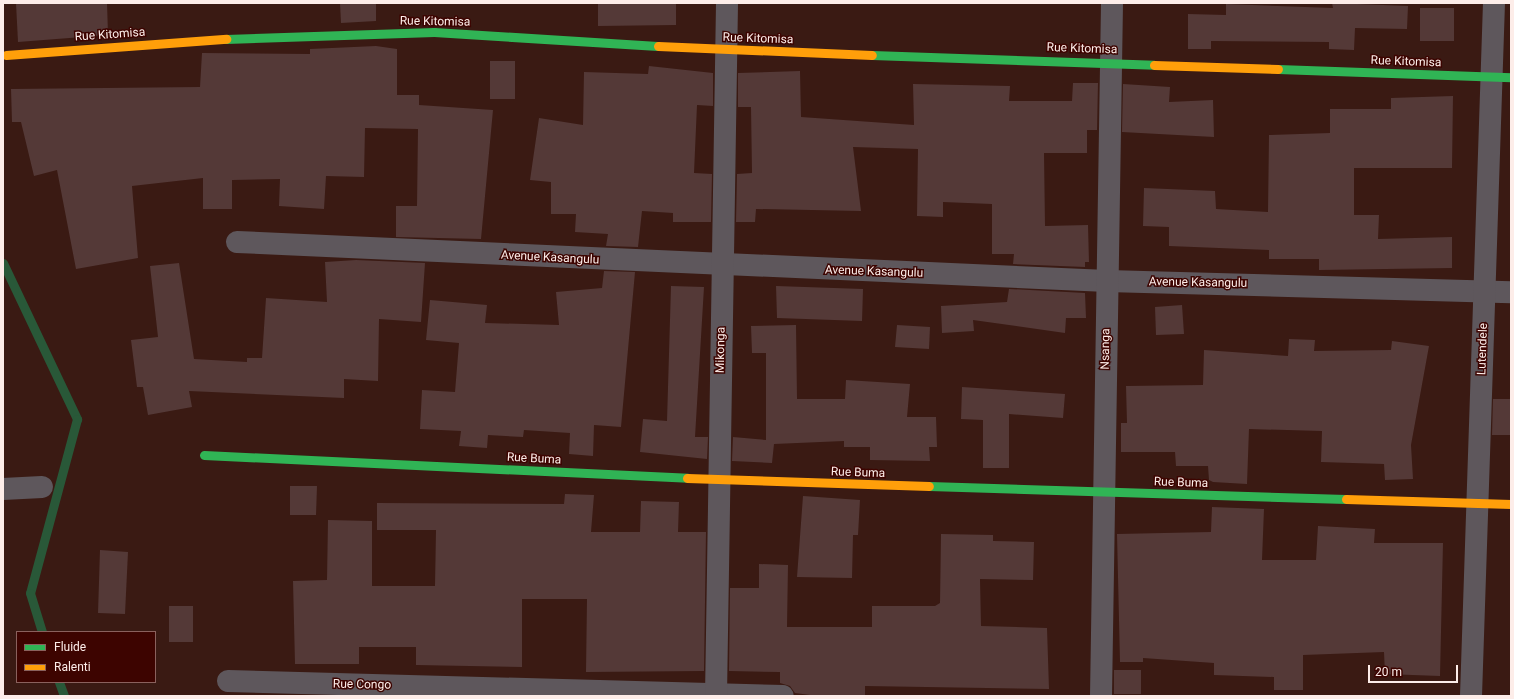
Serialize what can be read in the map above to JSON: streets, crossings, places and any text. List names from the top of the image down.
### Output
{
  "streets": {
    "street": [
      "Rue Kitomisa",
      "Avenue Kasangulu",
      "Nsanga",
      "Lutendele",
      "Mikonga",
      "Rue Buma",
      "Rue Congo"
    ]
  },
  "crossings": [
    ["Rue Kitomisa", "Nsanga"],
    ["Rue Kitomisa", "Lutendele"],
    ["Rue Kitomisa", "Mikonga"],
    ["Avenue Kasangulu", "Nsanga"],
    ["Avenue Kasangulu", "Lutendele"],
    ["Avenue Kasangulu", "Mikonga"],
    ["Nsanga", "Rue Buma"],
    ["Lutendele", "Rue Buma"],
    ["Mikonga", "Rue Buma"],
    ["Mikonga", "Rue Congo"]
  ],
  "legend": ["Fluide", "Ralenti"],
  "scale_bar": "20 m"
}
